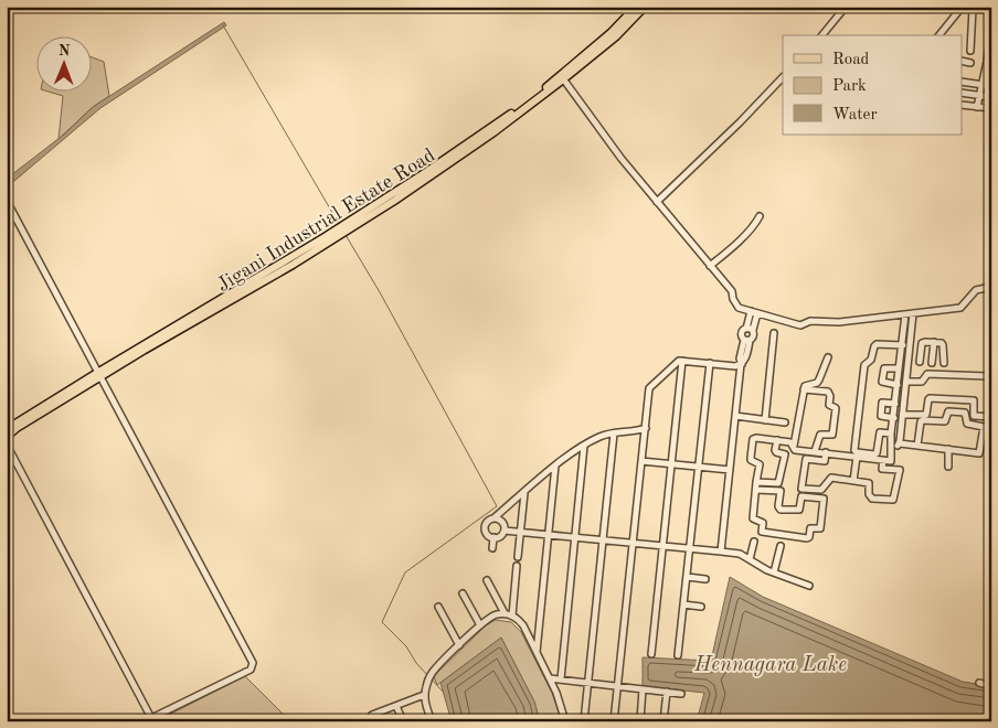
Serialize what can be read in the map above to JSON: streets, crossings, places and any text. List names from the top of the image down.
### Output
{
  "streets": {
    "main road": ["Jigani Industrial Estate Road"]
  },
  "water": ["Hennagara Lake"],
  "legend": ["Road", "Park", "Water"],
  "north": "top"
}
